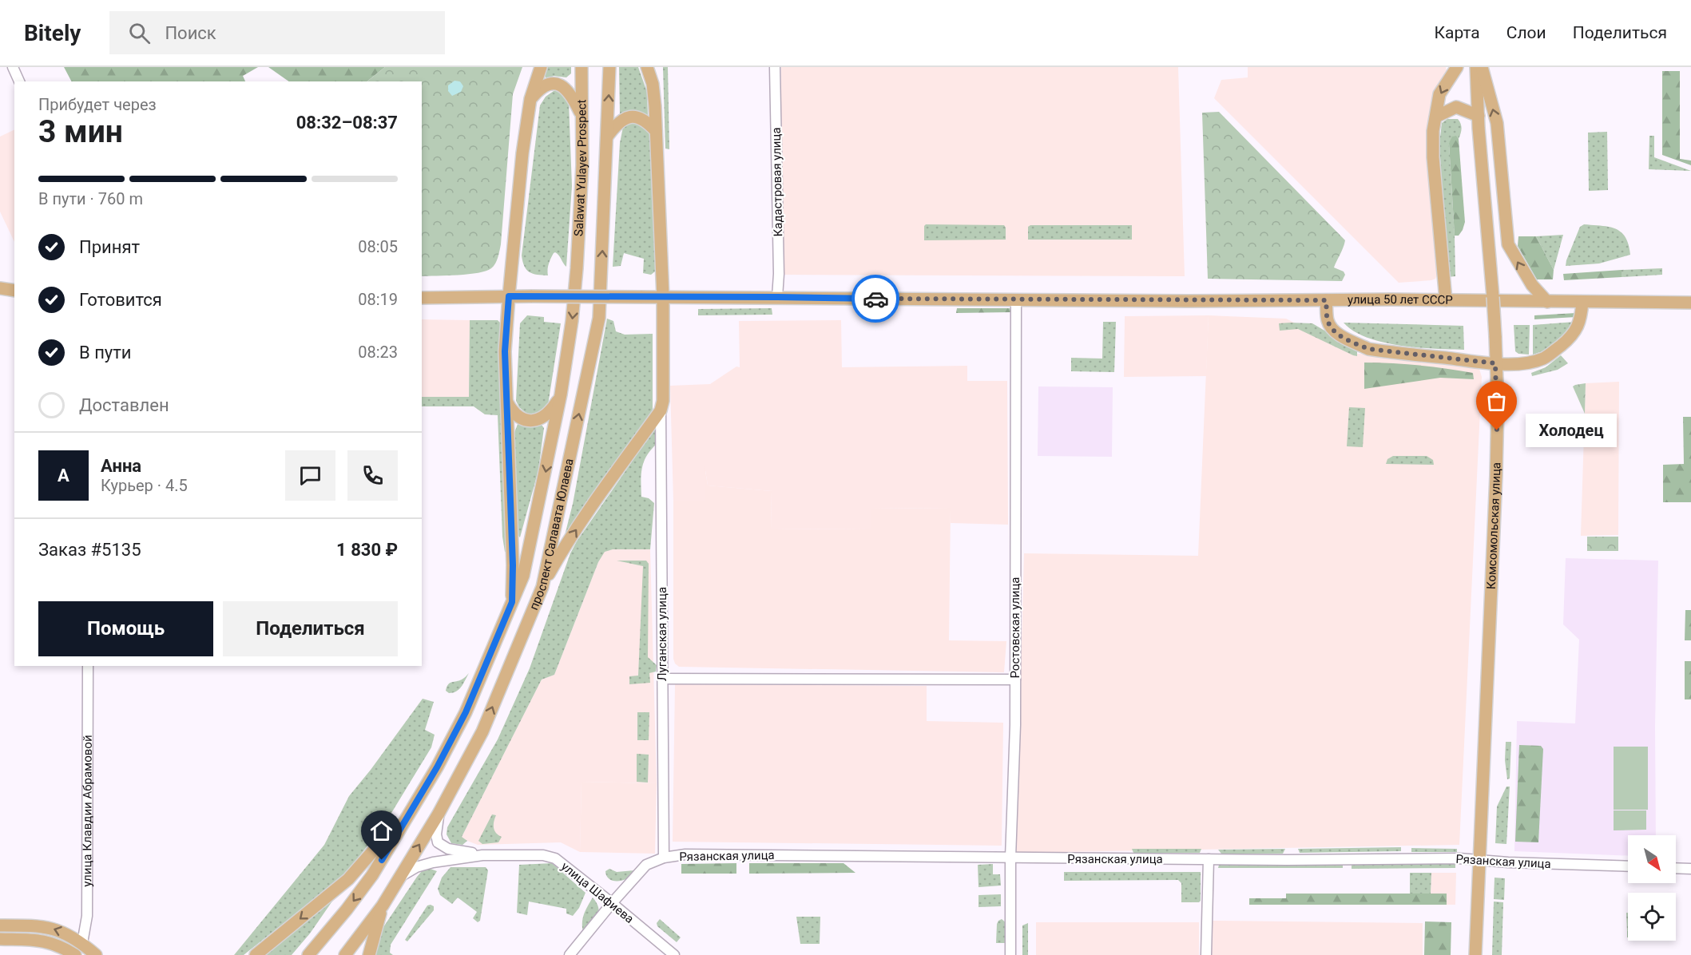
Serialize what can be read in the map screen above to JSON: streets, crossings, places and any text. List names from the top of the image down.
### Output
{
  "streets": {
    "main road": [
      "Salawat Yulayev Prospect",
      "улица 50 лет СССР",
      "Комсомольская улица",
      "проспект Салавата Юлаева",
      "улица Клавдии Абрамовой"
    ],
    "street": [
      "Кадастровая улица",
      "Ростовская улица",
      "Луганская улица",
      "Рязанская улица",
      "улица Шафиева"
    ]
  },
  "crossings": [
    ["Salawat Yulayev Prospect", "проспект Салавата Юлаева"],
    ["Кадастровая улица", "улица 50 лет СССР"],
    ["улица 50 лет СССР", "Ростовская улица"],
    ["Комсомольская улица", "Рязанская улица"],
    ["проспект Салавата Юлаева", "улица Шафиева"],
    ["Ростовская улица", "Рязанская улица"],
    ["Луганская улица", "Рязанская улица"],
    ["Рязанская улица", "улица Шафиева"]
  ],
  "places": ["Холодец"],
  "north": "bottom right",
  "page": {
    "header": "Bitely",
    "search": "Поиск",
    "nav": ["Карта", "Слои", "Поделиться"],
    "heading": ["3 мин", "Прибудет через", "08:32–08:37"],
    "panel": [
      "Анна",
      "Курьер · 4.5",
      "Заказ #5135",
      "1 830 ₽"
    ],
    "bar": "В пути · 760 m",
    "list": [
      ["Принят", "08:05"],
      ["Готовится", "08:19"],
      ["В пути", "08:23"],
      "Доставлен"
    ],
    "bubble": "Холодец",
    "round": "А",
    "buttons": ["Помощь", "Поделиться"]
  }
}
